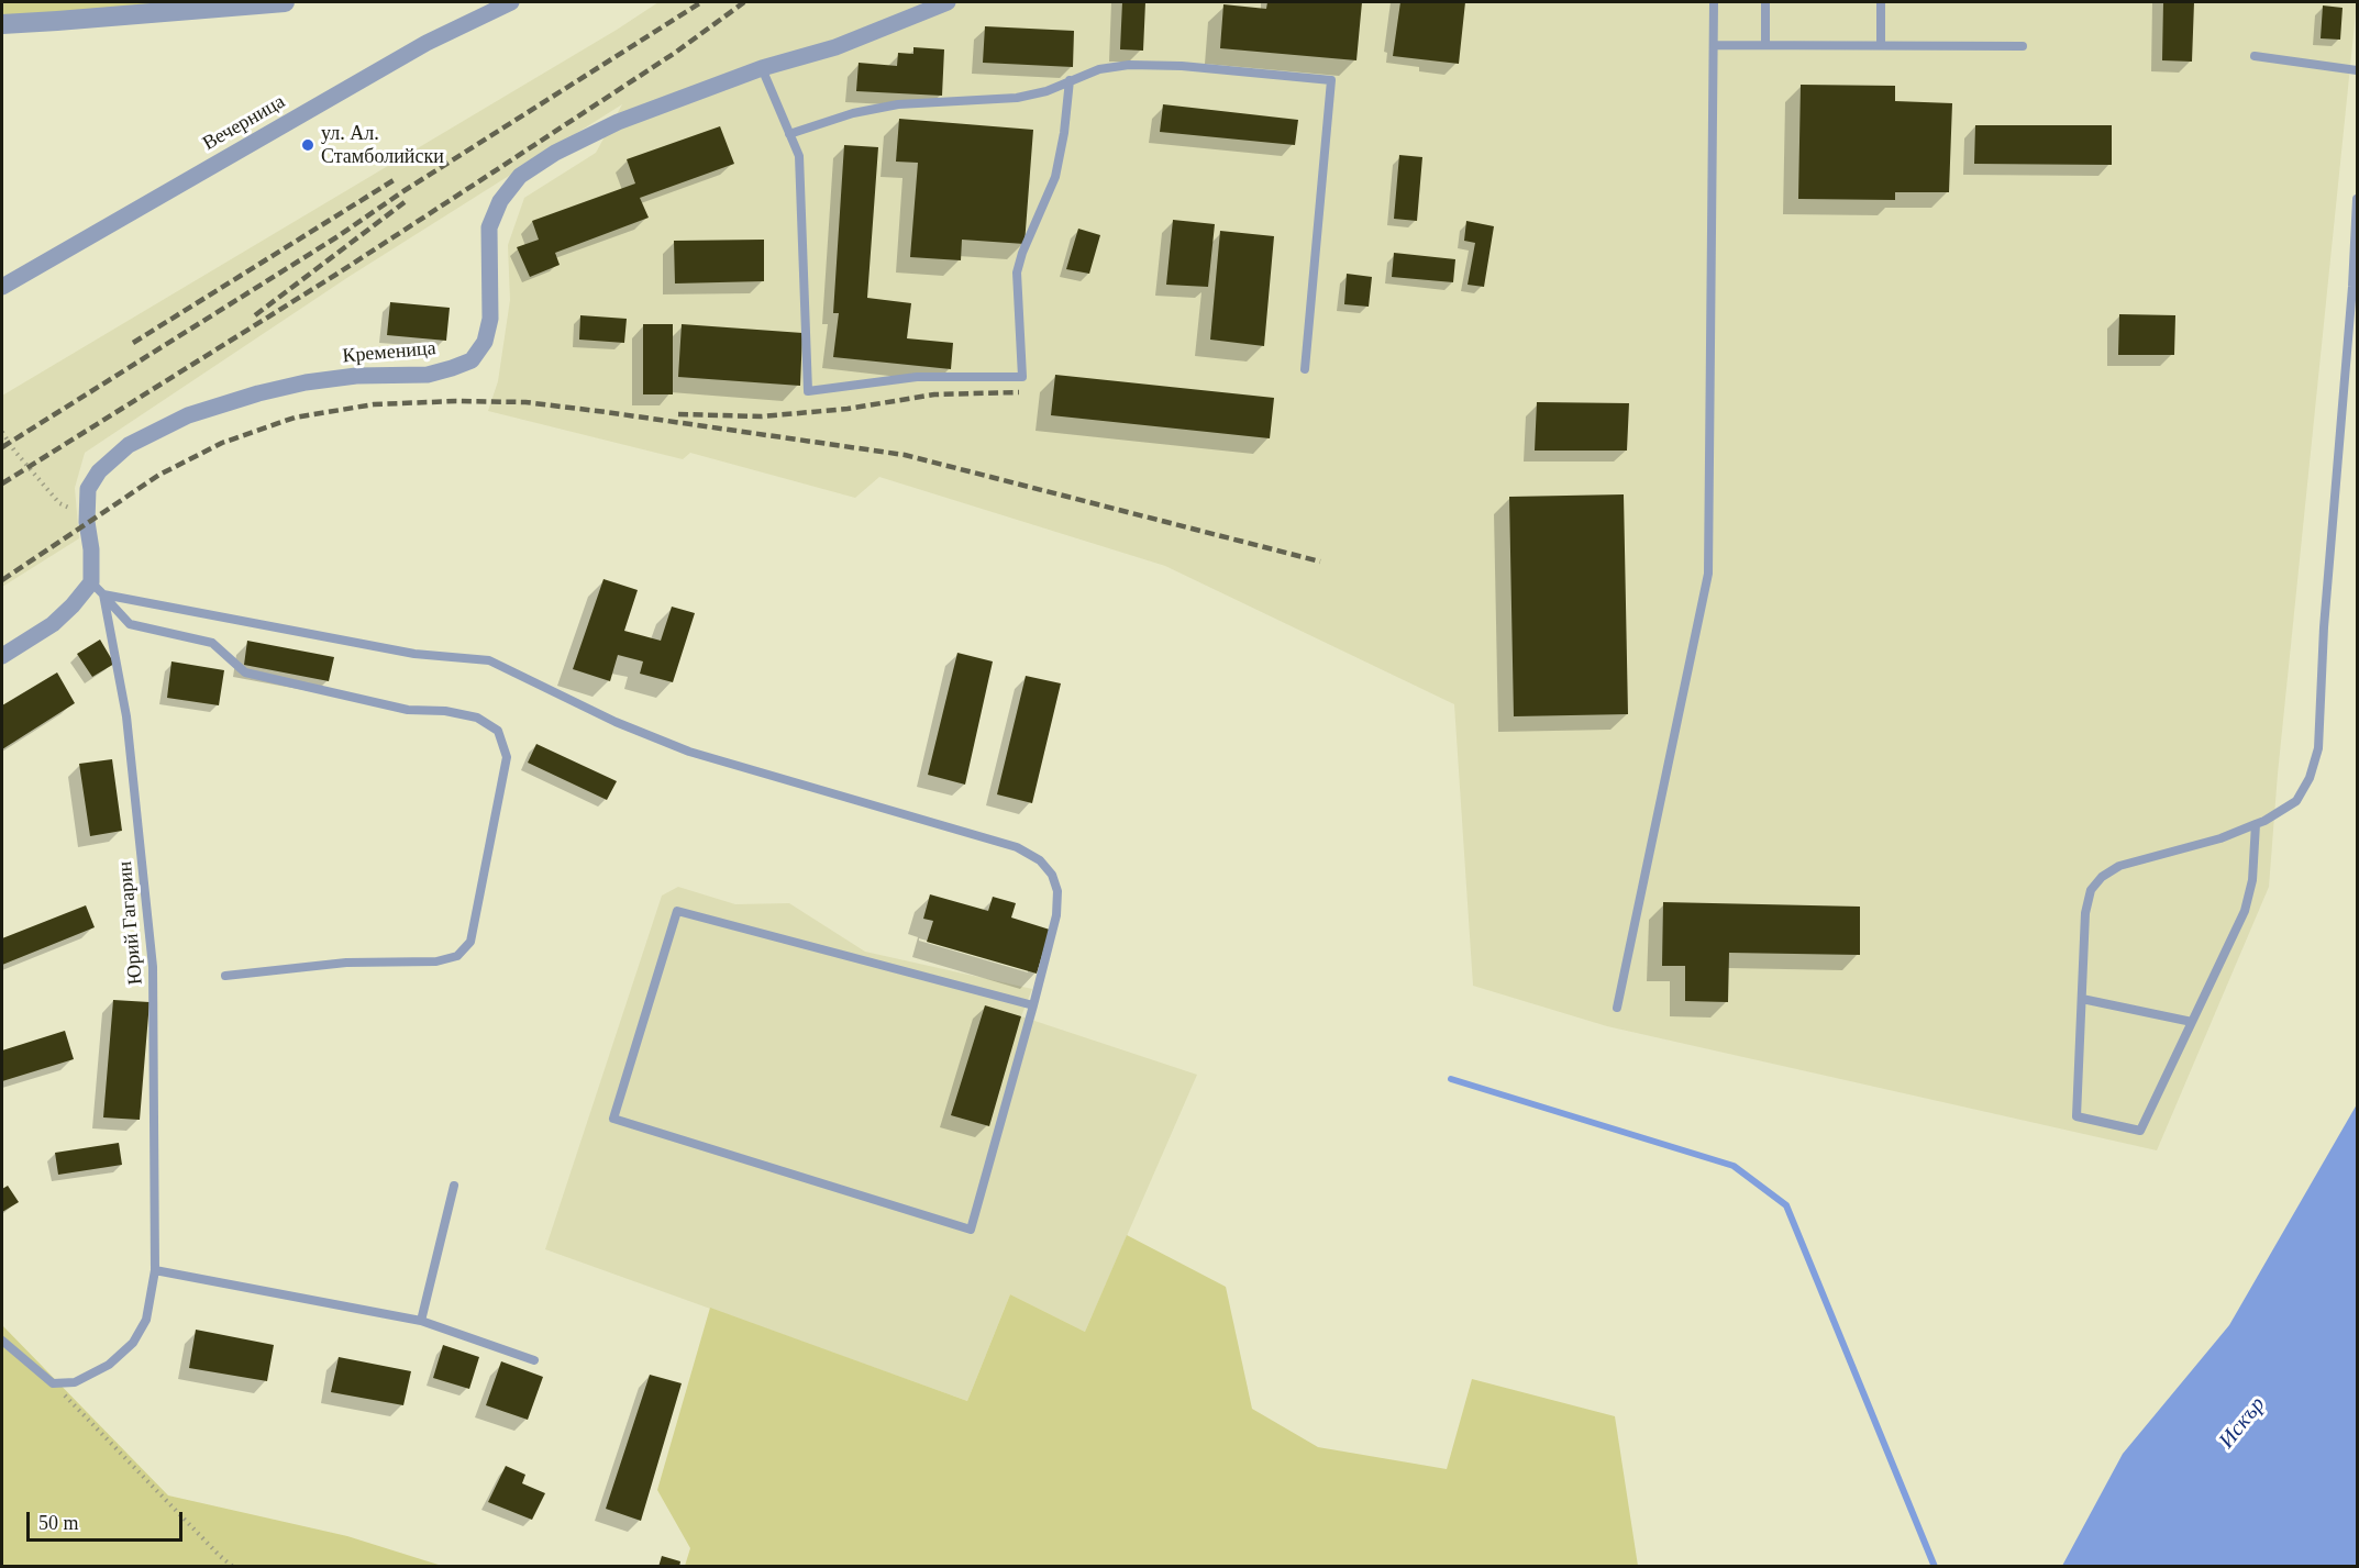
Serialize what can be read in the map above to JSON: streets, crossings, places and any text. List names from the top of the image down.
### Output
{
  "streets": {
    "street": ["Вечерница", "Кременица"],
    "lane": ["Юрий Гагарин"]
  },
  "water": ["Искър"],
  "places": ["ул. Ал. Стамболийски"],
  "scale_bar": "50 m"
}
